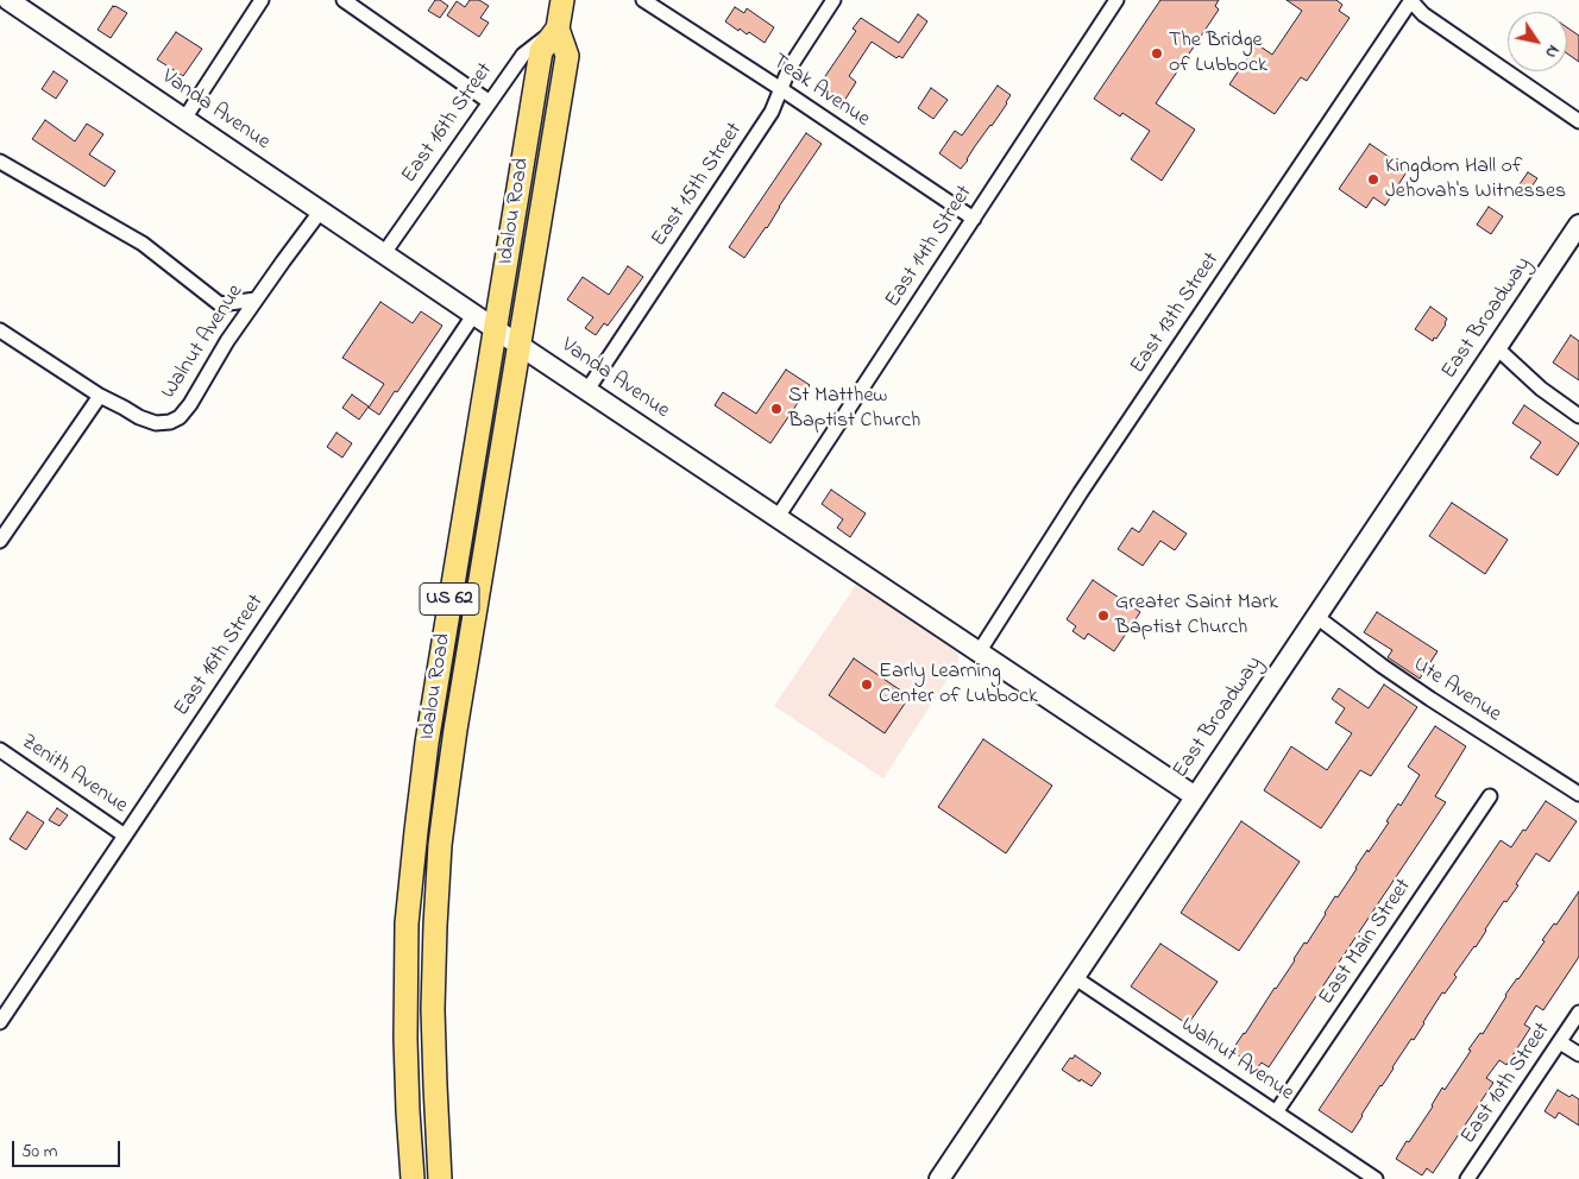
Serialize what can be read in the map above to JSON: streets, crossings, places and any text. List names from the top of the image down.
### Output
{
  "streets": {
    "main road": ["Idalou Road", "US 62"],
    "street": [
      "Teak Avenue",
      "Vanda Avenue",
      "East 16th Street",
      "East 15th Street",
      "East 14th Street",
      "East 13th Street",
      "East Broadway",
      "Walnut Avenue",
      "Ute Avenue",
      "Zenith Avenue",
      "East Main Street",
      "East 10th Street"
    ]
  },
  "crossings": [
    ["Teak Avenue", "East 15th Street"],
    ["Teak Avenue", "East 14th Street"],
    ["Vanda Avenue", "East 16th Street"],
    ["Vanda Avenue", "East 15th Street"],
    ["Vanda Avenue", "Idalou Road"],
    ["Vanda Avenue", "East 14th Street"],
    ["Vanda Avenue", "East 13th Street"],
    ["Vanda Avenue", "East Broadway"],
    ["Vanda Avenue", "Walnut Avenue"],
    ["East 16th Street", "Idalou Road"],
    ["East 16th Street", "Zenith Avenue"],
    ["East Broadway", "Walnut Avenue"],
    ["East Broadway", "Ute Avenue"],
    ["Walnut Avenue", "East Main Street"]
  ],
  "places": [
    "The Bridge of Lubbock",
    "Kingdom Hall of Jehovah's Witnesses",
    "St Matthew Baptist Church",
    "Greater Saint Mark Baptist Church",
    "Early Learning Center of Lubbock"
  ],
  "scale_bar": "50 m",
  "north": "bottom right"
}
